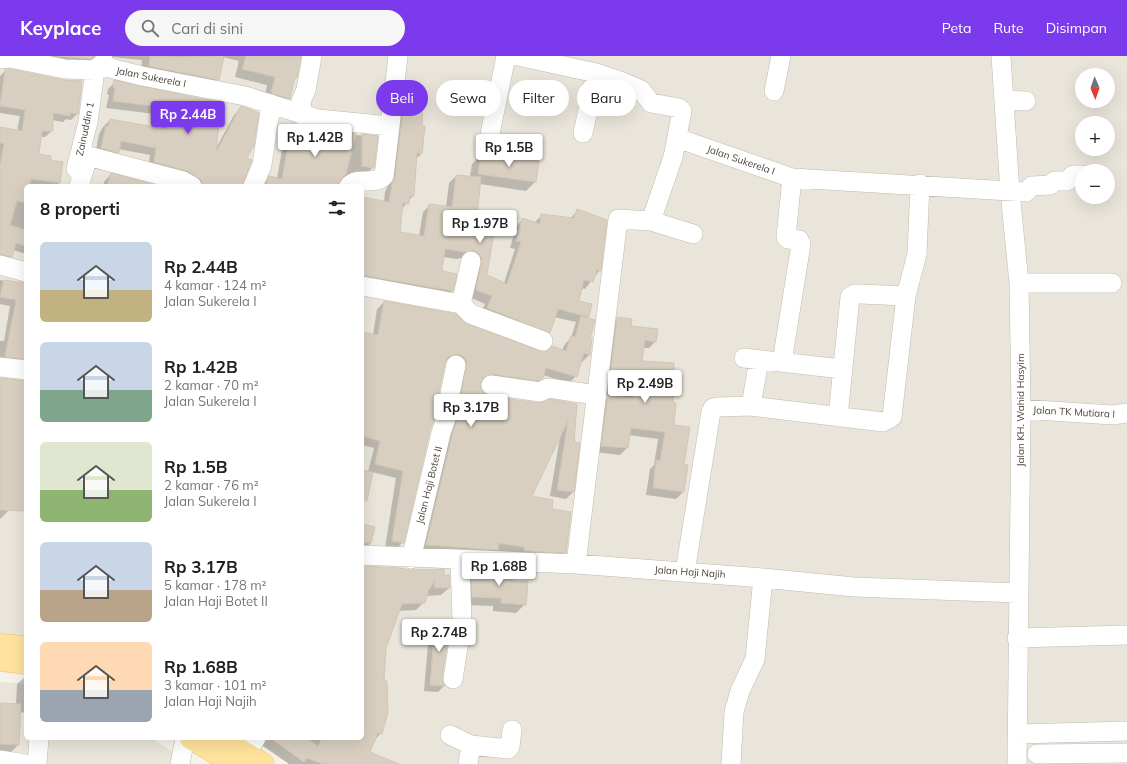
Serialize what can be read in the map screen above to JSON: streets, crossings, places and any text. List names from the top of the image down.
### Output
{
  "streets": {
    "street": [
      "Jalan Sukerela I",
      "Zainuddin 1",
      "Jalan KH. Wahid Hasyim",
      "Jalan TK Mutiara I",
      "Jalan Haji Botet II",
      "Jalan Haji Najih"
    ]
  },
  "crossings": [
    ["Jalan Sukerela I", "Zainuddin 1"],
    ["Jalan Sukerela I", "Jalan KH. Wahid Hasyim"],
    ["Jalan KH. Wahid Hasyim", "Jalan TK Mutiara I"],
    ["Jalan KH. Wahid Hasyim", "Jalan Haji Najih"],
    ["Jalan Haji Botet II", "Jalan Haji Najih"]
  ],
  "north": "bottom",
  "page": {
    "header": "Keyplace",
    "search": "Cari di sini",
    "nav": ["Peta", "Rute", "Disimpan"],
    "map_buttons": ["+", "−"],
    "chip": [
      "Beli",
      "Sewa",
      "Filter",
      "Baru"
    ],
    "price": [
      "Rp 2.44B",
      "Rp 1.42B",
      "Rp 1.5B",
      "Rp 1.97B",
      "Rp 2.49B",
      "Rp 3.17B",
      "Rp 1.68B",
      "Rp 2.74B"
    ],
    "heading": "8 properti",
    "list": [
      {
        "name": "Rp 2.44B",
        "note": "4 kamar · 124 m² · Jalan Sukerela I"
      },
      {
        "name": "Rp 1.42B",
        "note": "2 kamar · 70 m² · Jalan Sukerela I"
      },
      {
        "name": "Rp 1.5B",
        "note": "2 kamar · 76 m² · Jalan Sukerela I"
      },
      {
        "name": "Rp 3.17B",
        "note": "5 kamar · 178 m² · Jalan Haji Botet II"
      },
      {
        "name": "Rp 1.68B",
        "note": "3 kamar · 101 m² · Jalan Haji Najih"
      }
    ]
  }
}
